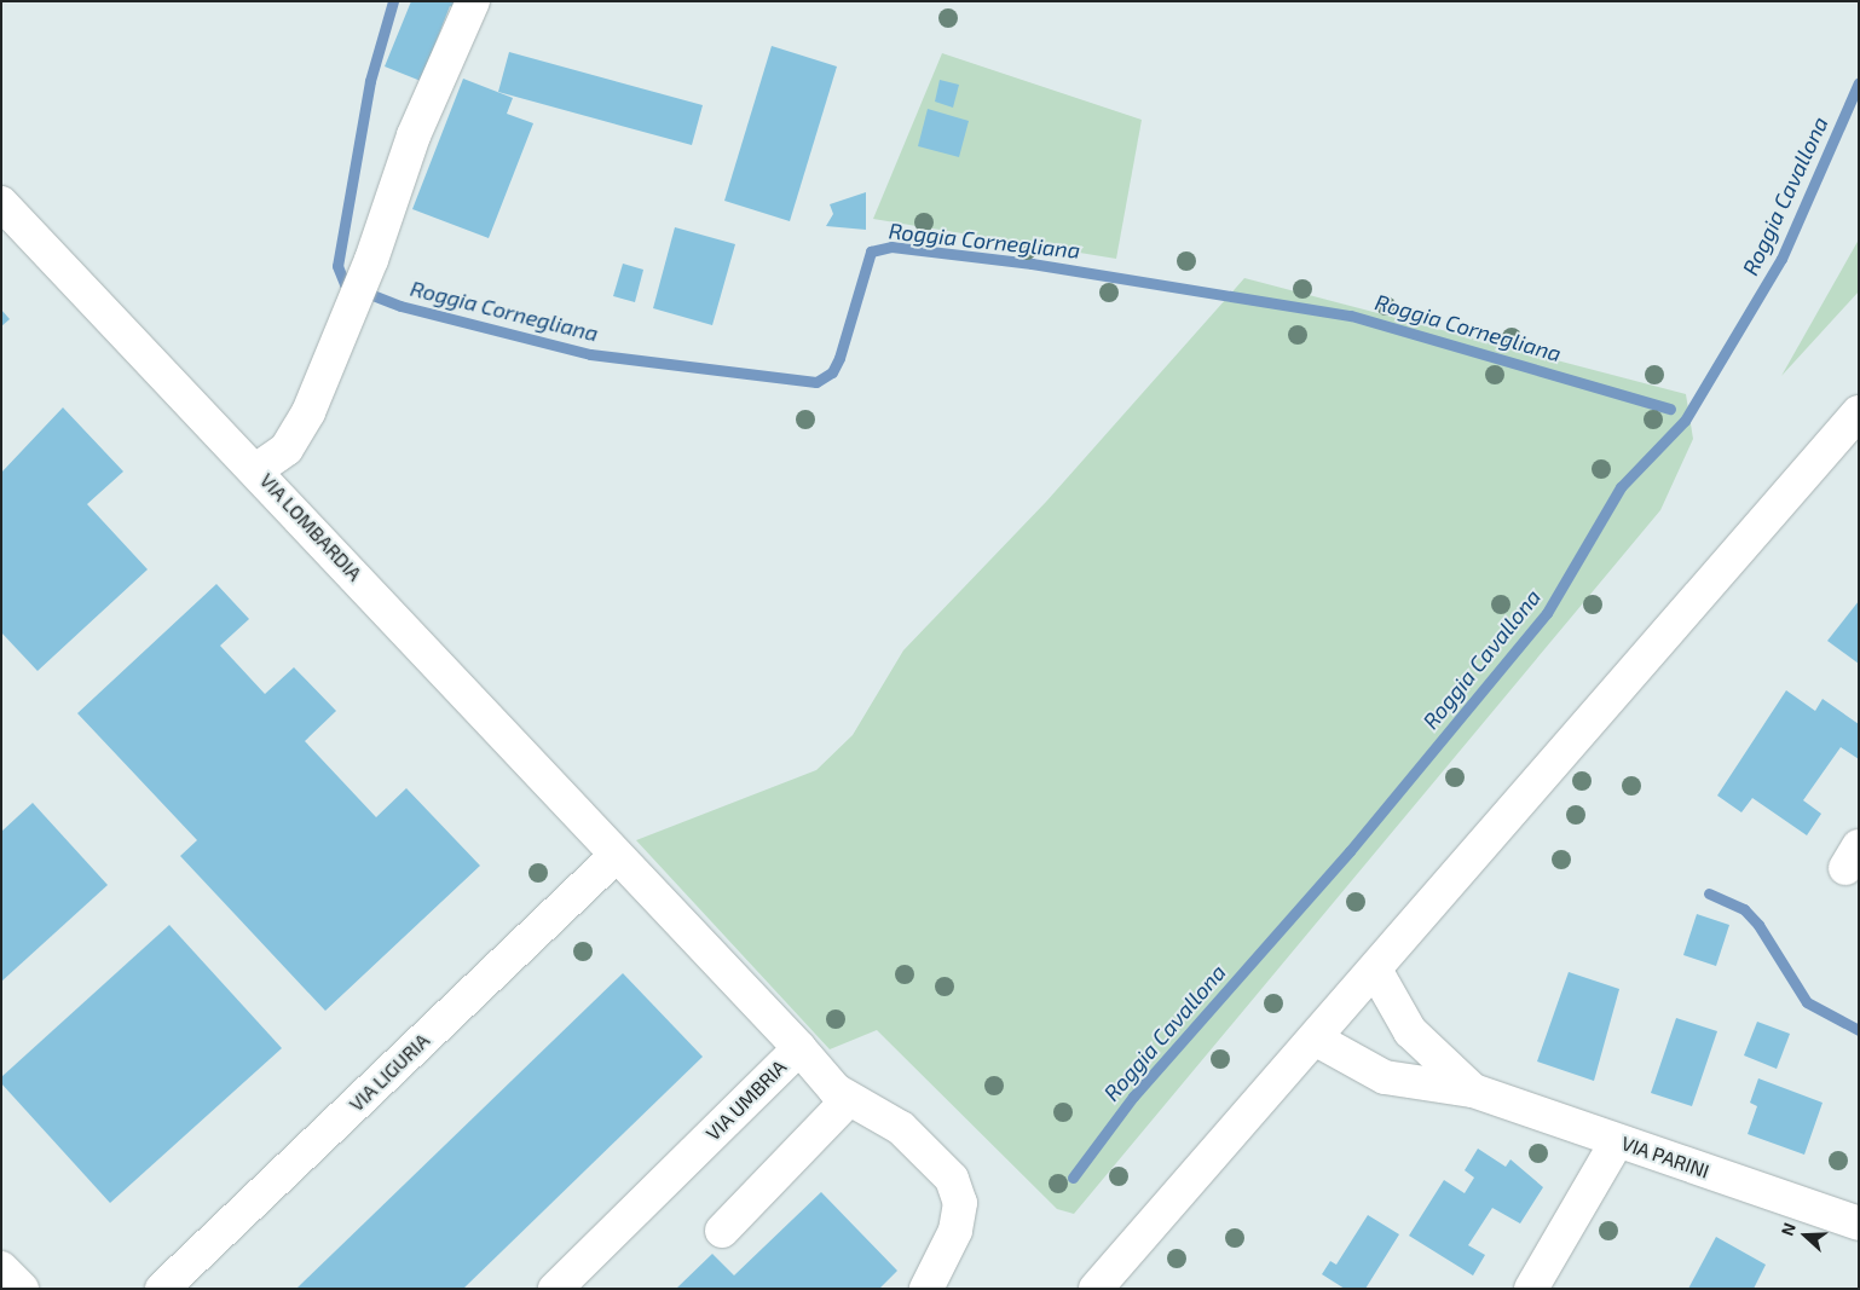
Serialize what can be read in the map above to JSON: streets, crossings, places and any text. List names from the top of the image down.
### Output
{
  "streets": {
    "street": [
      "VIA LOMBARDIA",
      "VIA LIGURIA",
      "VIA UMBRIA",
      "VIA PARINI"
    ]
  },
  "crossings": [
    ["VIA LOMBARDIA", "VIA LIGURIA"],
    ["VIA LOMBARDIA", "VIA UMBRIA"],
    ["VIA LIGURIA", "VIA UMBRIA"]
  ],
  "water": ["Roggia Cavallona", "Roggia Cornegliana"],
  "north": "left"
}
